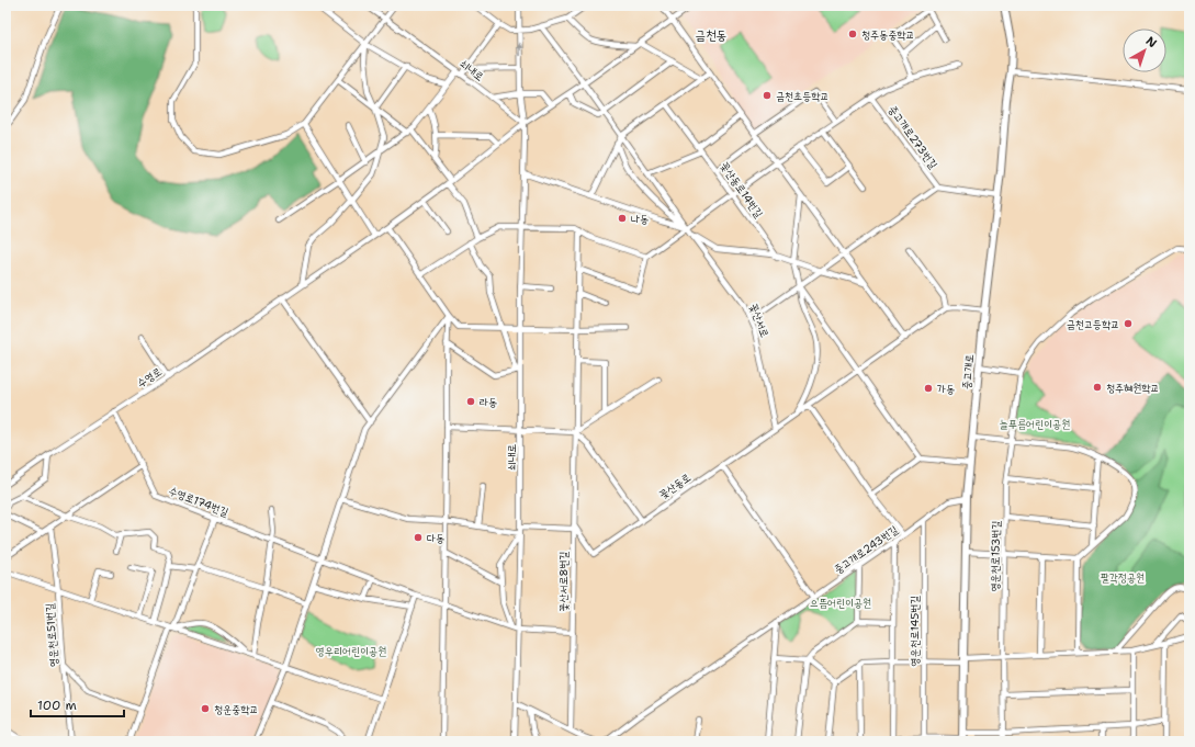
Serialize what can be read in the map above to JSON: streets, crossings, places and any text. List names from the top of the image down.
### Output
{
  "streets": {
    "street": [
      "쇠내로",
      "중고개로273번길",
      "꽃산동로14번길",
      "꽃산서로",
      "중고개로",
      "수영로",
      "꽃산동로",
      "수영로174번길",
      "중고개로243번길",
      "영운천로153번길",
      "꽃산서로8번길",
      "영운천로145번길",
      "영운천로51번길"
    ]
  },
  "crossings": [
    ["쇠내로", "수영로"],
    ["쇠내로", "수영로174번길"],
    ["꽃산동로14번길", "꽃산서로"],
    ["꽃산서로", "수영로"],
    ["꽃산서로", "꽃산동로"],
    ["중고개로", "중고개로243번길"],
    ["수영로", "수영로174번길"],
    ["꽃산동로", "꽃산서로8번길"],
    ["수영로174번길", "꽃산서로8번길"],
    ["중고개로243번길", "영운천로145번길"]
  ],
  "districts": ["금천동"],
  "parks": [
    "늘푸름어린이공원",
    "팔각정공원",
    "으뜸어린이공원",
    "영우리어린이공원"
  ],
  "places": [
    "청주동중학교",
    "금천초등학교",
    "나동",
    "금천고등학교",
    "청주혜원학교",
    "가동",
    "라동",
    "다동",
    "청운중학교"
  ],
  "scale_bar": "100 m",
  "north": "top right"
}
